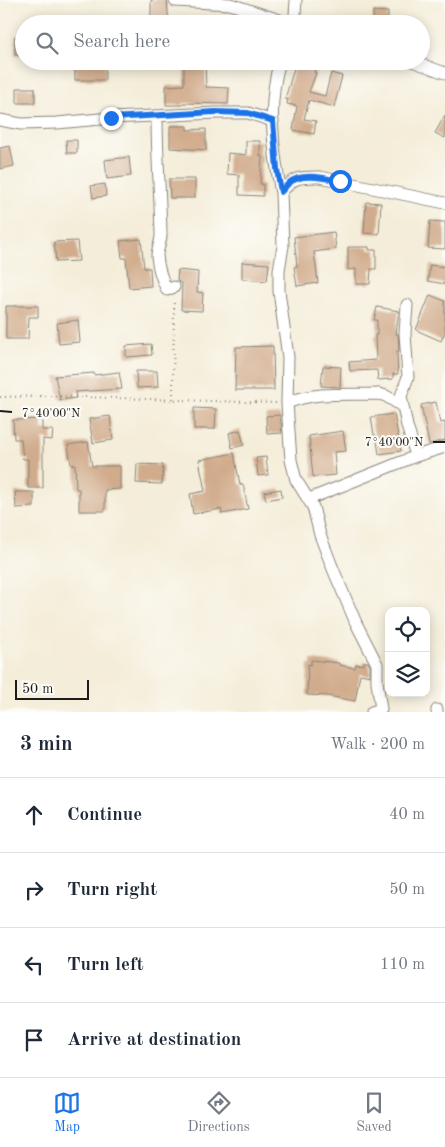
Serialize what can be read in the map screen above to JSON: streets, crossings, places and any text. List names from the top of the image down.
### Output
{
  "scale_bar": "50 m",
  "page": {
    "search": "Search here",
    "scale": "50 m",
    "heading": ["3 min", "Walk · 200 m"],
    "list": [
      ["Continue", "40 m"],
      ["Turn right", "50 m"],
      ["Turn left", "110 m"],
      "Arrive at destination"
    ],
    "nav": ["Map", "Directions", "Saved"]
  },
  "coordinates": ["7°40'00\"N"]
}
